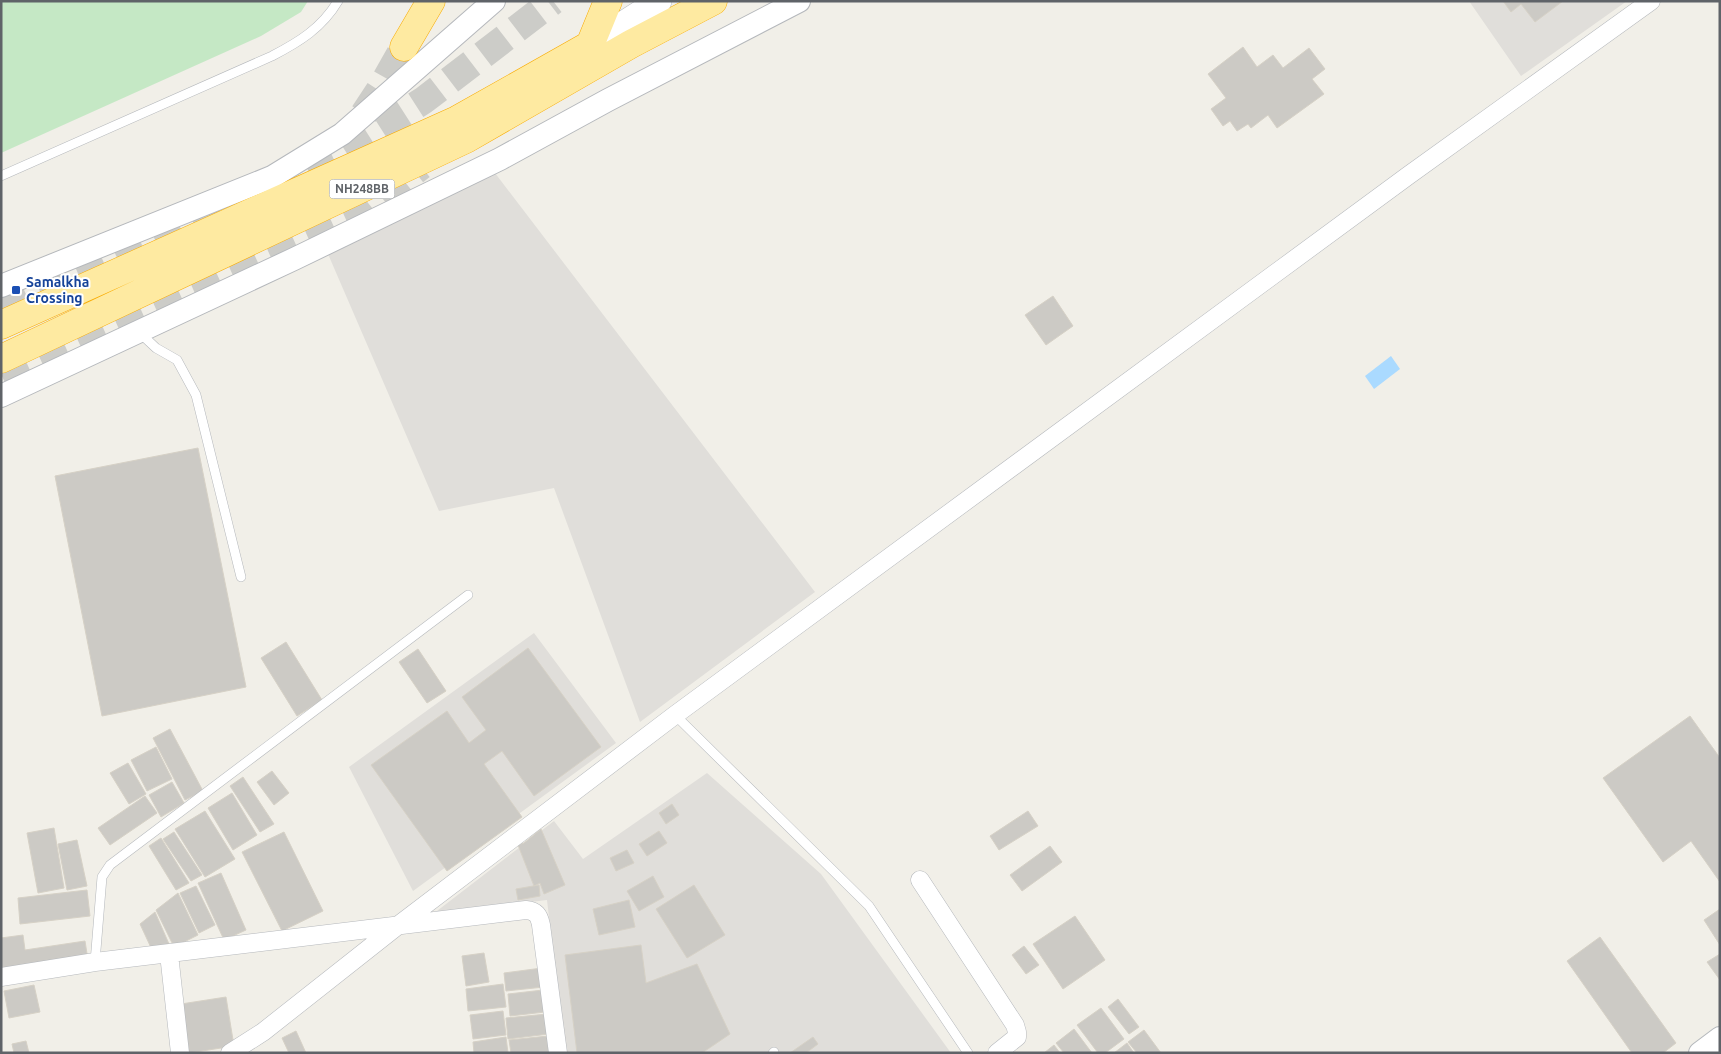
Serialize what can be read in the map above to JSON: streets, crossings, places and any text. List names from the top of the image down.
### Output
{
  "streets": {
    "highway": ["NH248BB"]
  },
  "places": {
    "transit": ["Samalkha Crossing"]
  }
}
